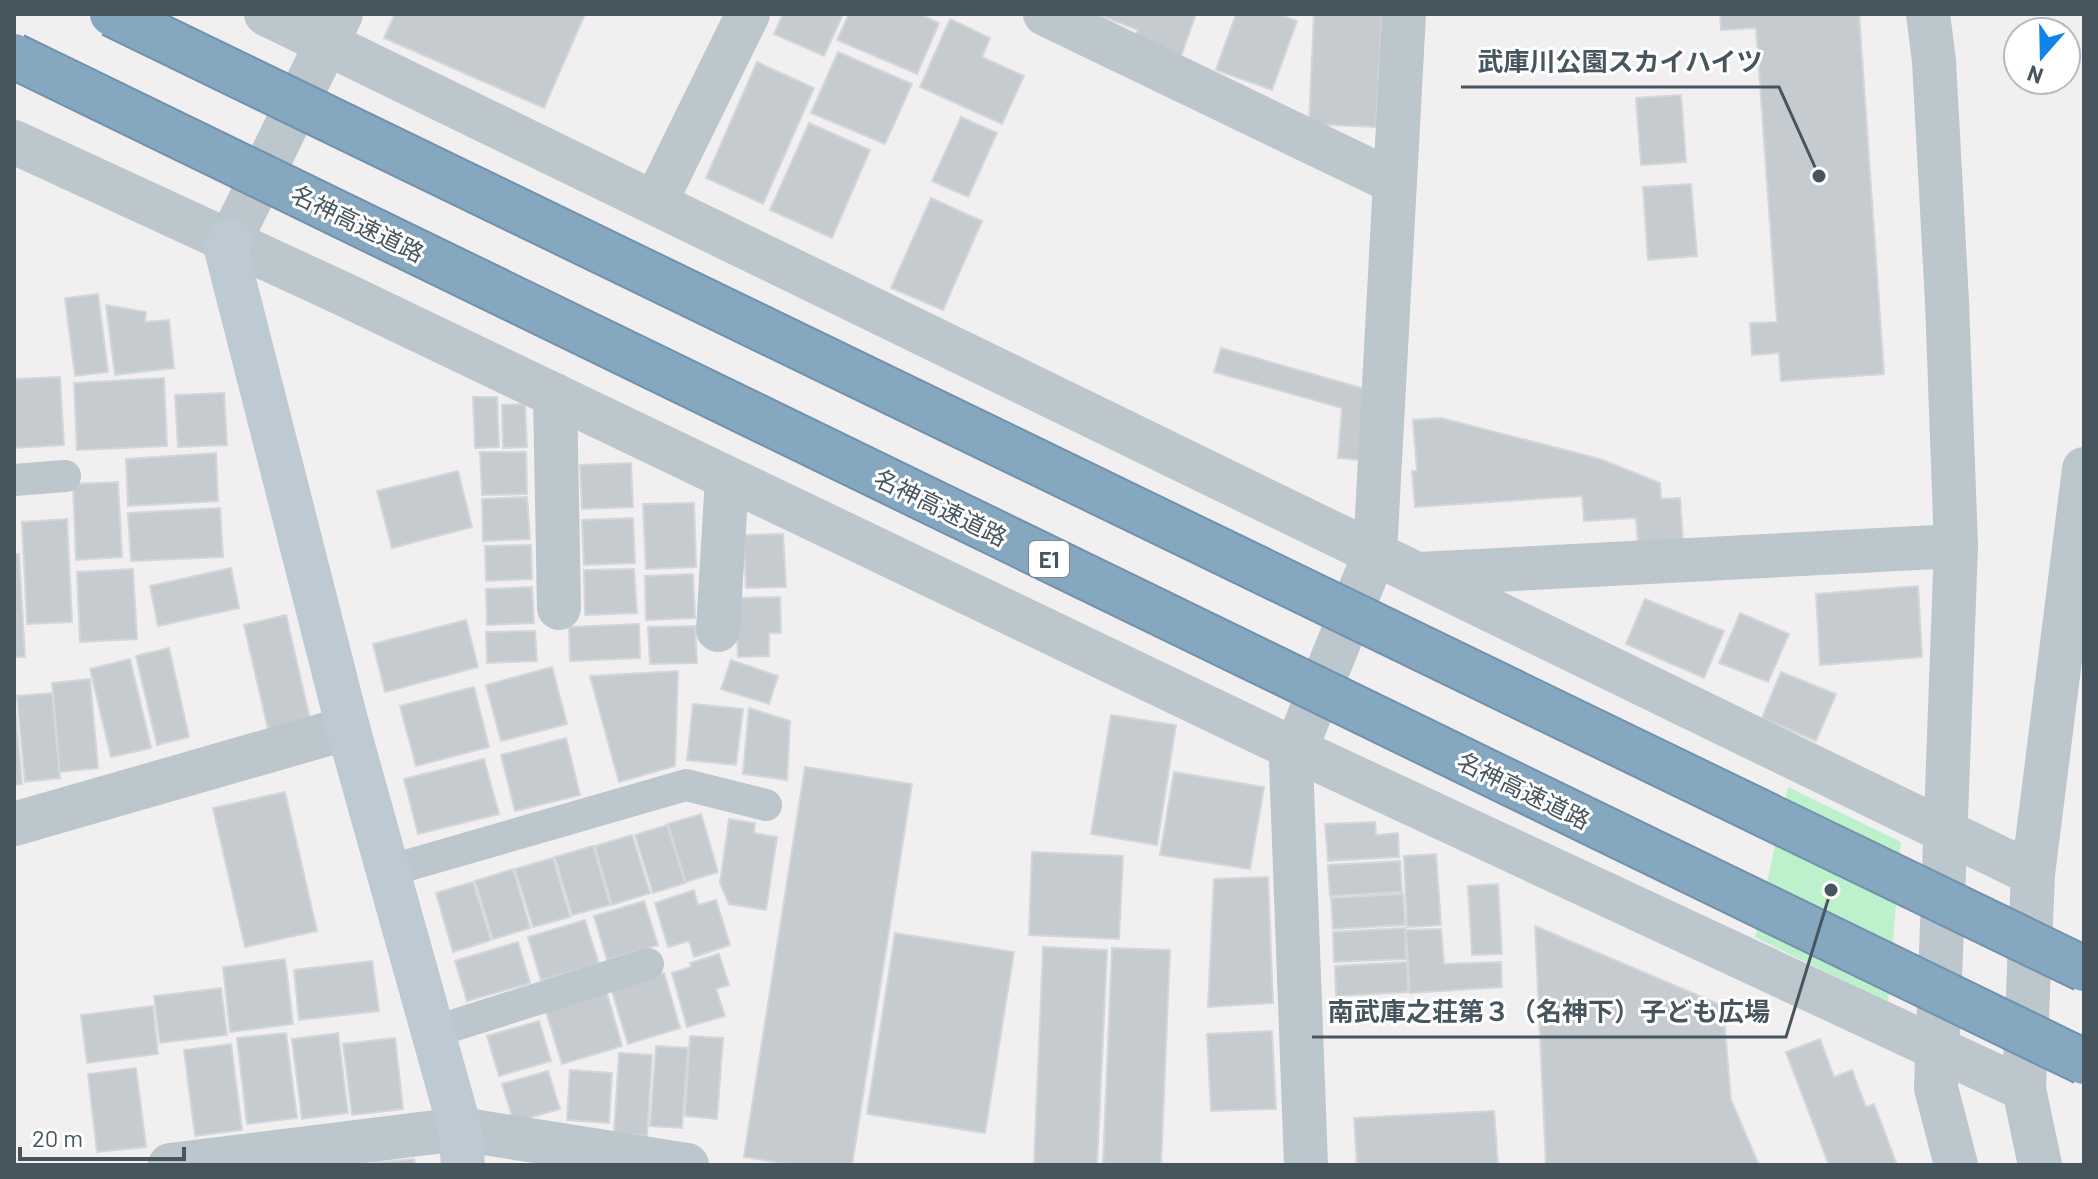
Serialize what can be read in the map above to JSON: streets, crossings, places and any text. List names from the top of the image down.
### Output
{
  "streets": {
    "highway": ["名神高速道路", "E1"]
  },
  "places": ["武庫川公園スカイハイツ", "南武庫之荘第３（名神下）子ども広場"],
  "scale_bar": "20 m",
  "north": "bottom"
}
